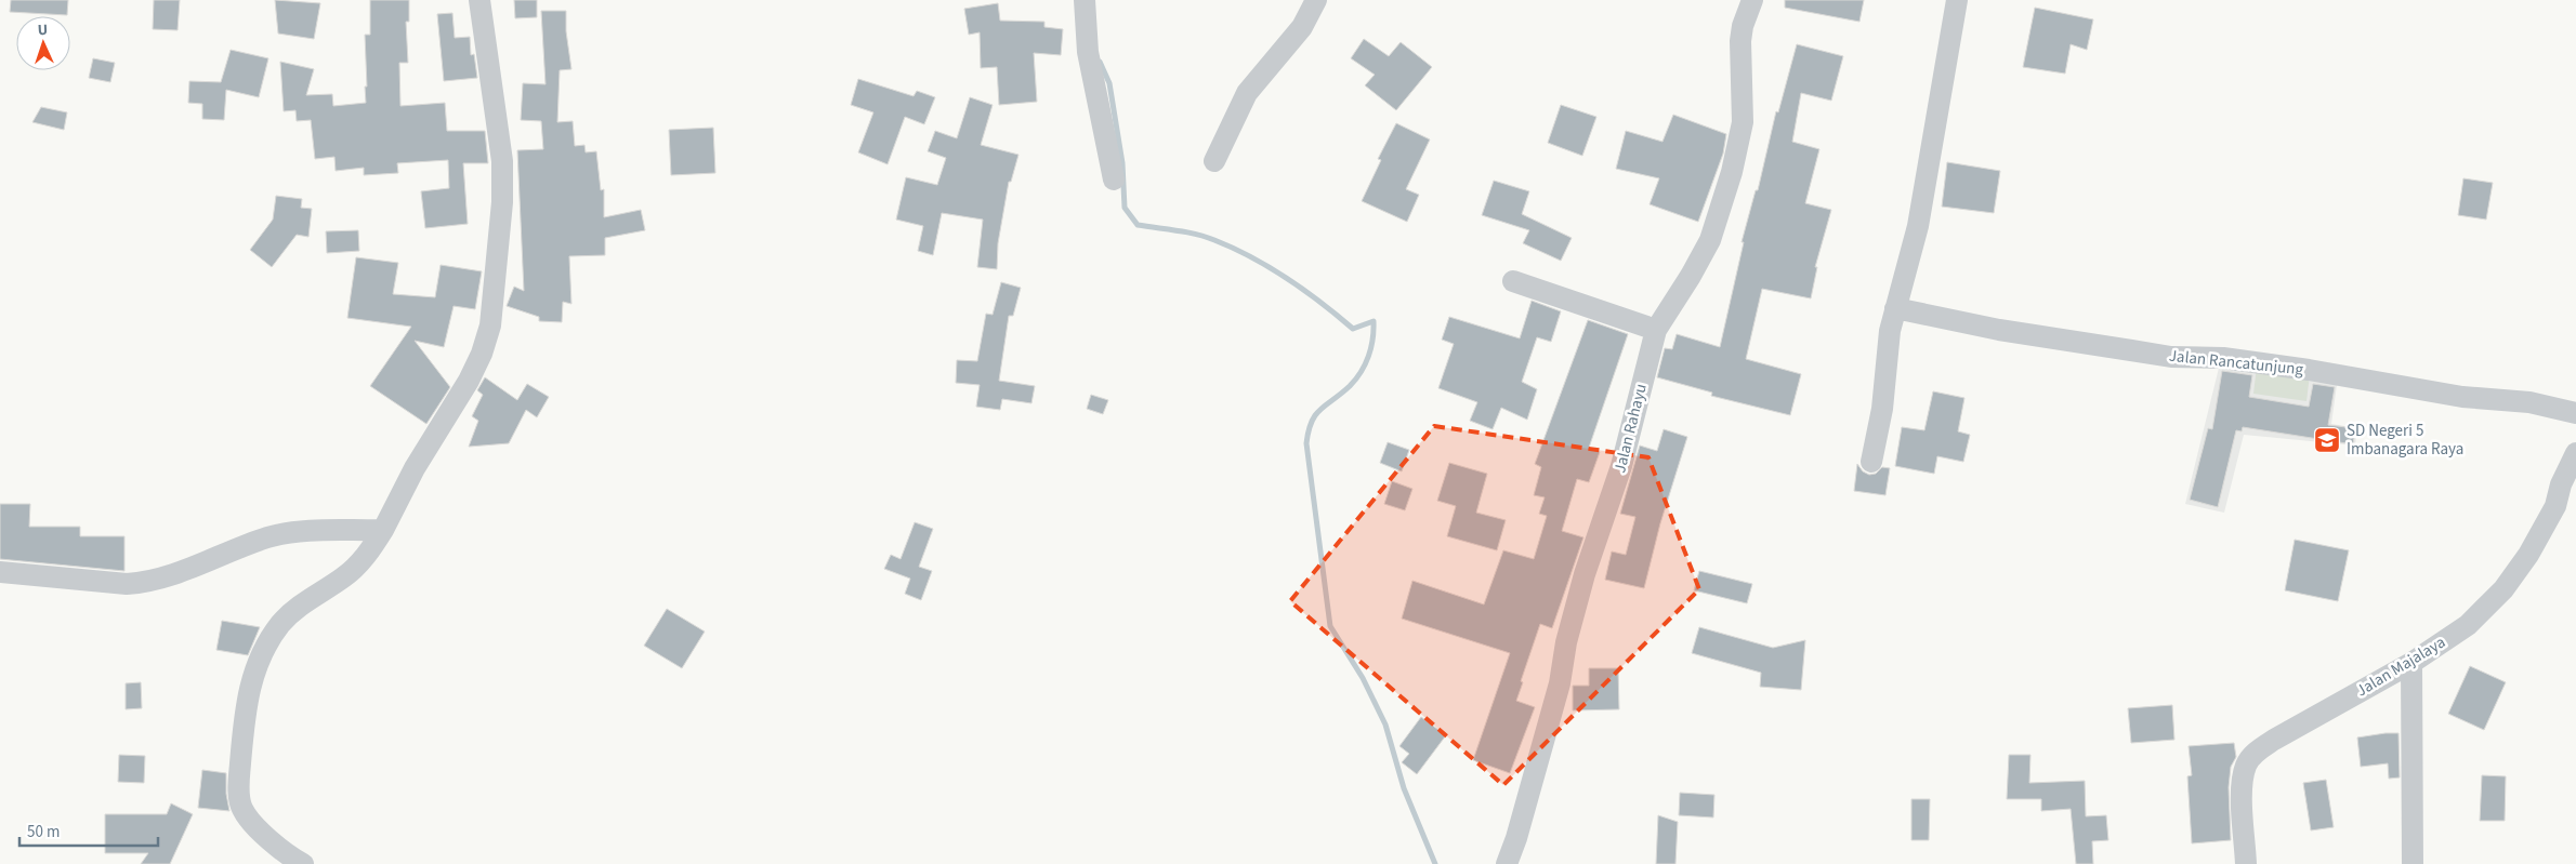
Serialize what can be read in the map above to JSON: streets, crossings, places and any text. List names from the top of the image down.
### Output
{
  "streets": {
    "street": ["Jalan Rancatunjung", "Jalan Rahayu", "Jalan Majalaya"]
  },
  "places": {
    "school or university": ["SD Negeri 5 Imbanagara Raya"]
  },
  "scale_bar": "50 m",
  "north": "top"
}
